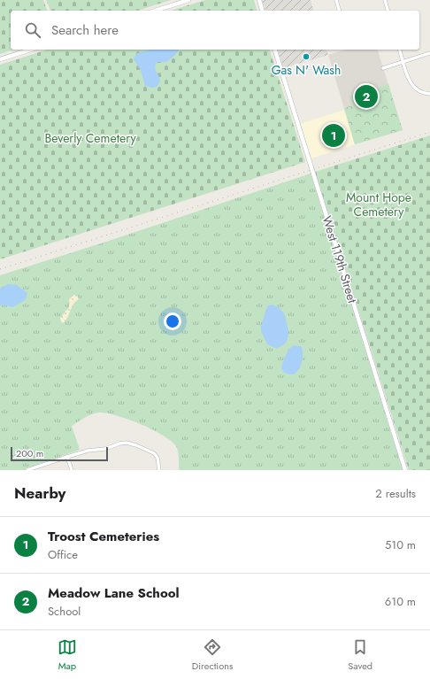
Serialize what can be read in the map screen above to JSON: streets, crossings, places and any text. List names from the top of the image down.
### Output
{
  "streets": {
    "street": ["West 119th Street"]
  },
  "parks": ["Beverly Cemetery", "Mount Hope Cemetery"],
  "places": ["Gas N' Wash"],
  "scale_bar": "200 m",
  "page": {
    "search": "Search here",
    "pins": ["2", "1"],
    "scale": "200 m",
    "heading": ["Nearby", "2 results"],
    "list": [
      {
        "mark": "1",
        "name": "Troost Cemeteries",
        "note": "Office",
        "value": "510 m"
      },
      {
        "mark": "2",
        "name": "Meadow Lane School",
        "note": "School",
        "value": "610 m"
      }
    ],
    "nav": ["Map", "Directions", "Saved"]
  }
}
